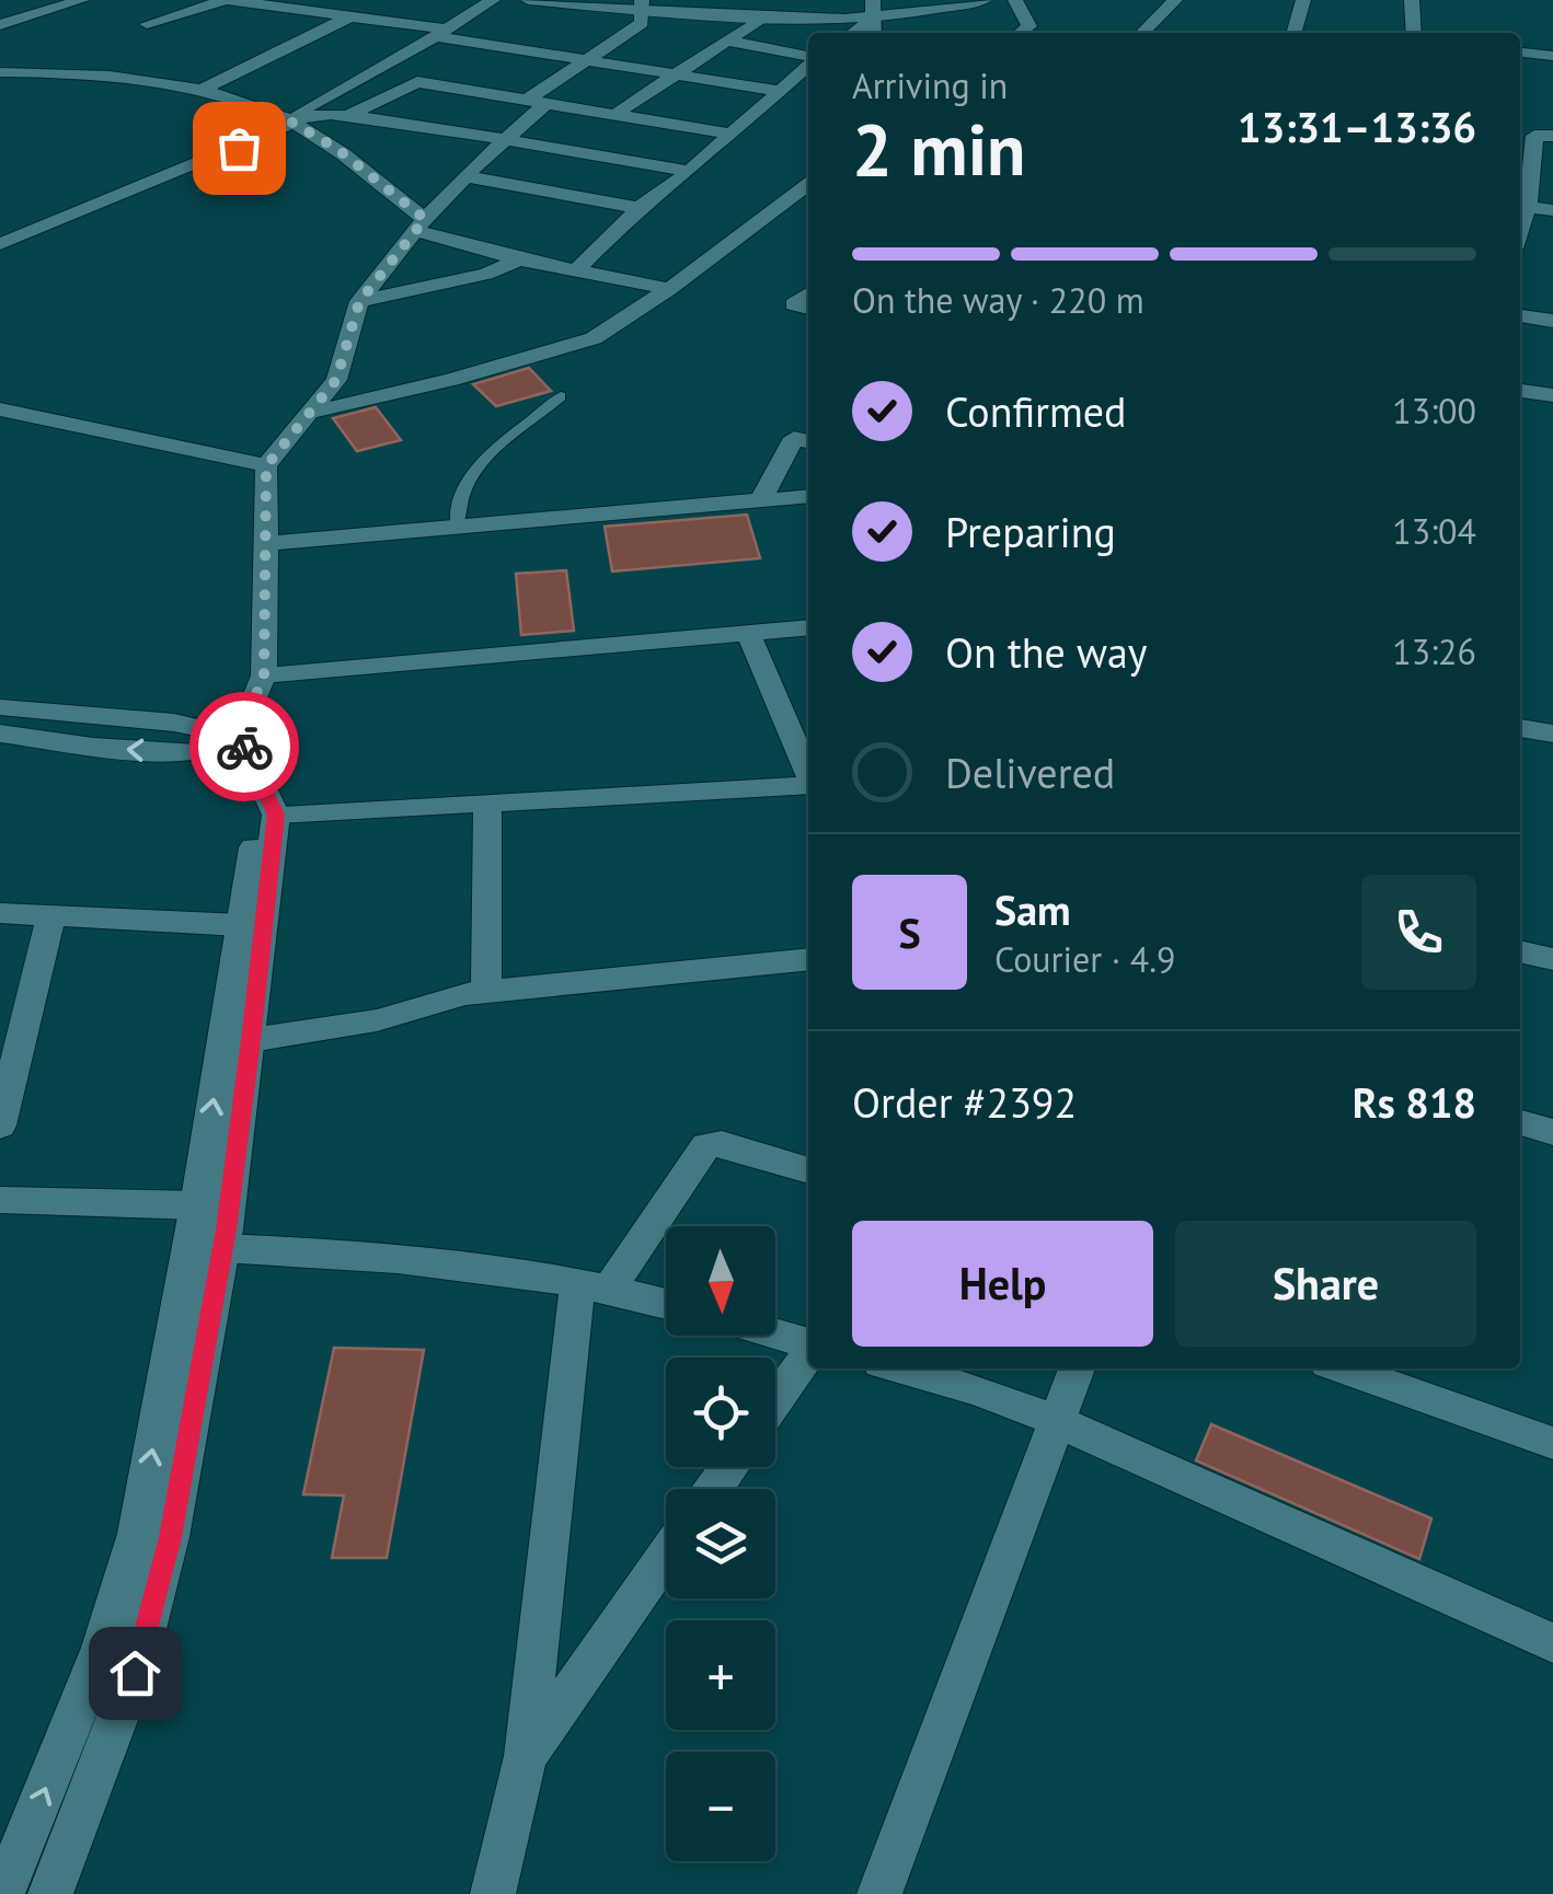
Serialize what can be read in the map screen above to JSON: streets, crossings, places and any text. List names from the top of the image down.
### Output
{
  "north": "bottom",
  "page": {
    "heading": ["2 min", "Arriving in", "13:31–13:36"],
    "panel": [
      "Sam",
      "Courier · 4.9",
      "Order #2392",
      "Rs 818"
    ],
    "bar": "On the way · 220 m",
    "list": [
      ["Confirmed", "13:00"],
      ["Preparing", "13:04"],
      ["On the way", "13:26"],
      "Delivered"
    ],
    "round": "S",
    "buttons": ["Help", "Share"],
    "map_buttons": ["+", "−"]
  }
}
